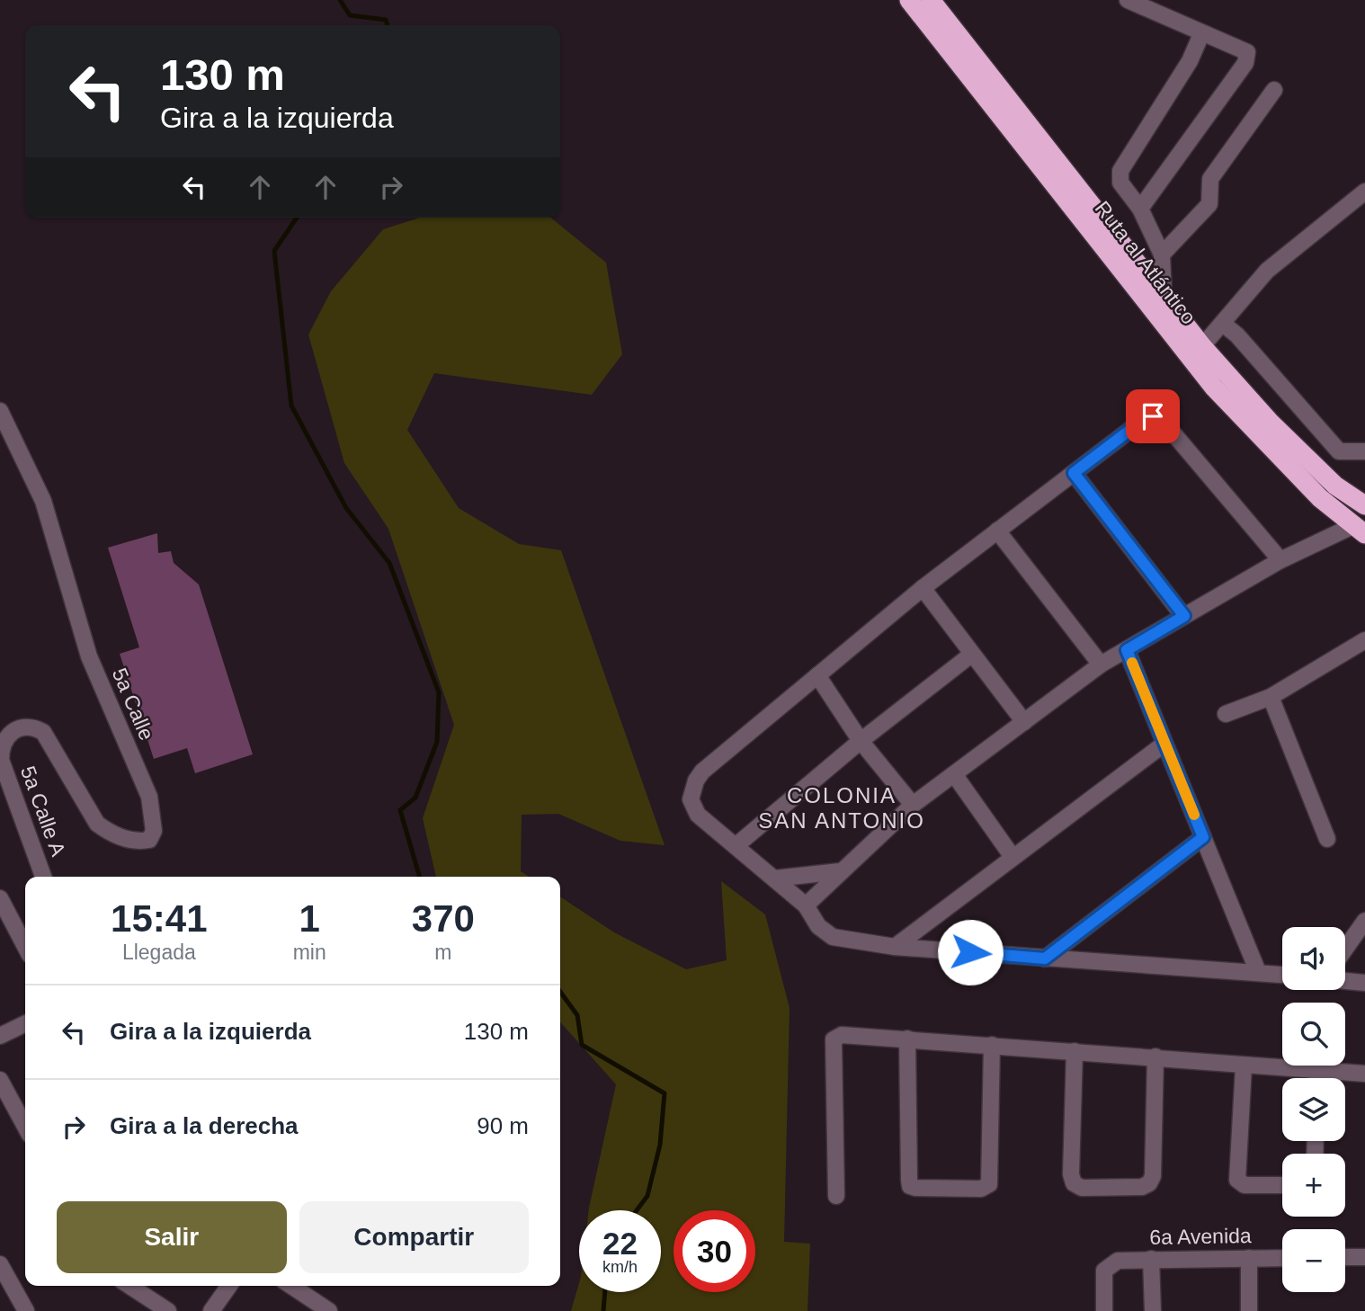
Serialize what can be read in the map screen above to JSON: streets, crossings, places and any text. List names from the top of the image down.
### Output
{
  "streets": {
    "highway": ["Ruta al Atlántico"],
    "street": ["5a Calle", "5a Calle A", "6a Avenida"]
  },
  "crossings": [
    ["5a Calle", "5a Calle A"]
  ],
  "districts": ["COLONIA SAN ANTONIO"],
  "page": {
    "turn": ["130 m", "Gira a la izquierda"],
    "eta": [
      "15:41",
      "Llegada",
      "1",
      "min",
      "370",
      "m"
    ],
    "map_buttons": ["+", "−"],
    "list": [
      {
        "name": "Gira a la izquierda",
        "value": "130 m"
      },
      {
        "name": "Gira a la derecha",
        "value": "90 m"
      }
    ],
    "buttons": ["Salir", "Compartir"],
    "speed": "22 km/h",
    "limit": "30"
  }
}
